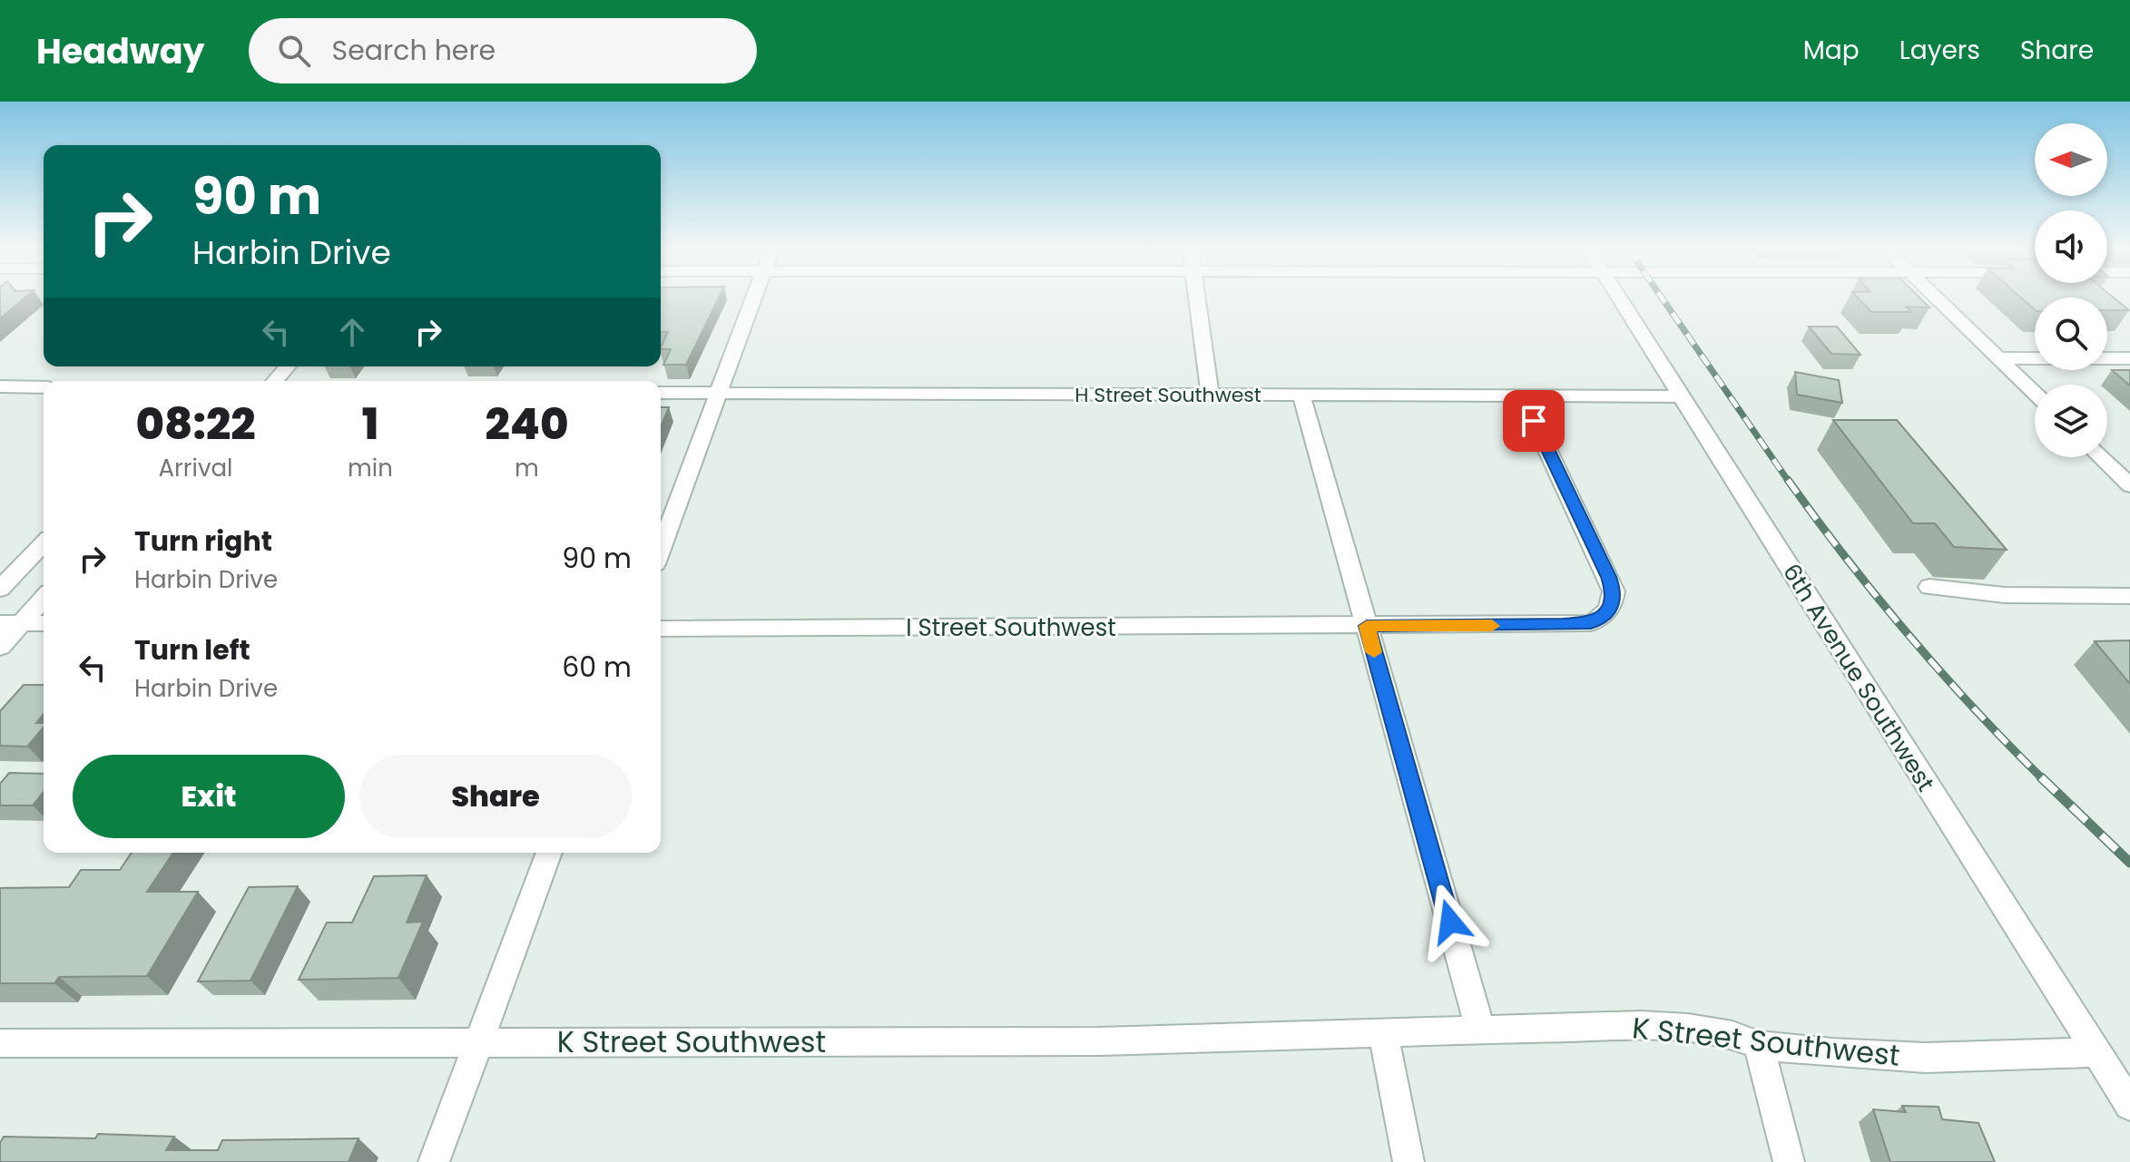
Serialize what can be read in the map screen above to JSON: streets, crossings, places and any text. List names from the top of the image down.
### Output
{
  "streets": {
    "street": [
      "H Street Southwest",
      "I Street Southwest",
      "6th Avenue Southwest",
      "K Street Southwest"
    ]
  },
  "crossings": [
    ["H Street Southwest", "I Street Southwest"],
    ["H Street Southwest", "6th Avenue Southwest"],
    ["6th Avenue Southwest", "K Street Southwest"]
  ],
  "north": "left",
  "page": {
    "header": "Headway",
    "search": "Search here",
    "nav": ["Map", "Layers", "Share"],
    "turn": ["90 m", "Harbin Drive"],
    "eta": [
      "08:22",
      "Arrival",
      "1",
      "min",
      "240",
      "m"
    ],
    "list": [
      {
        "name": "Turn right",
        "note": "Harbin Drive",
        "value": "90 m"
      },
      {
        "name": "Turn left",
        "note": "Harbin Drive",
        "value": "60 m"
      }
    ],
    "buttons": ["Exit", "Share"]
  }
}
